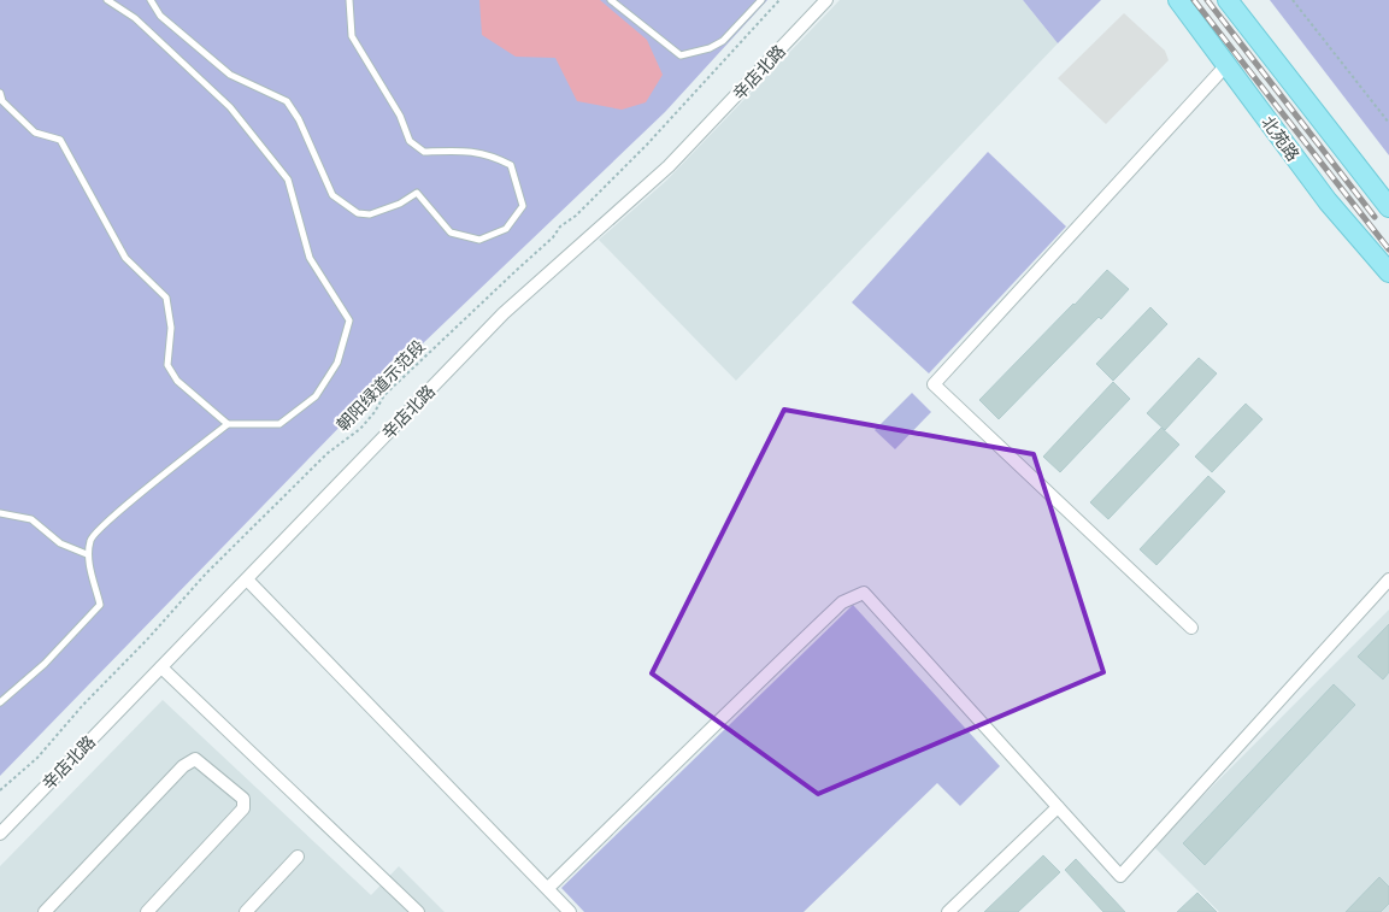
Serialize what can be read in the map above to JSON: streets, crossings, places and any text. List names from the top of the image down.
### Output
{
  "streets": {
    "main road": ["北苑路"],
    "street": ["辛店北路"],
    "path": ["朝阳绿道示范段"]
  }
}
